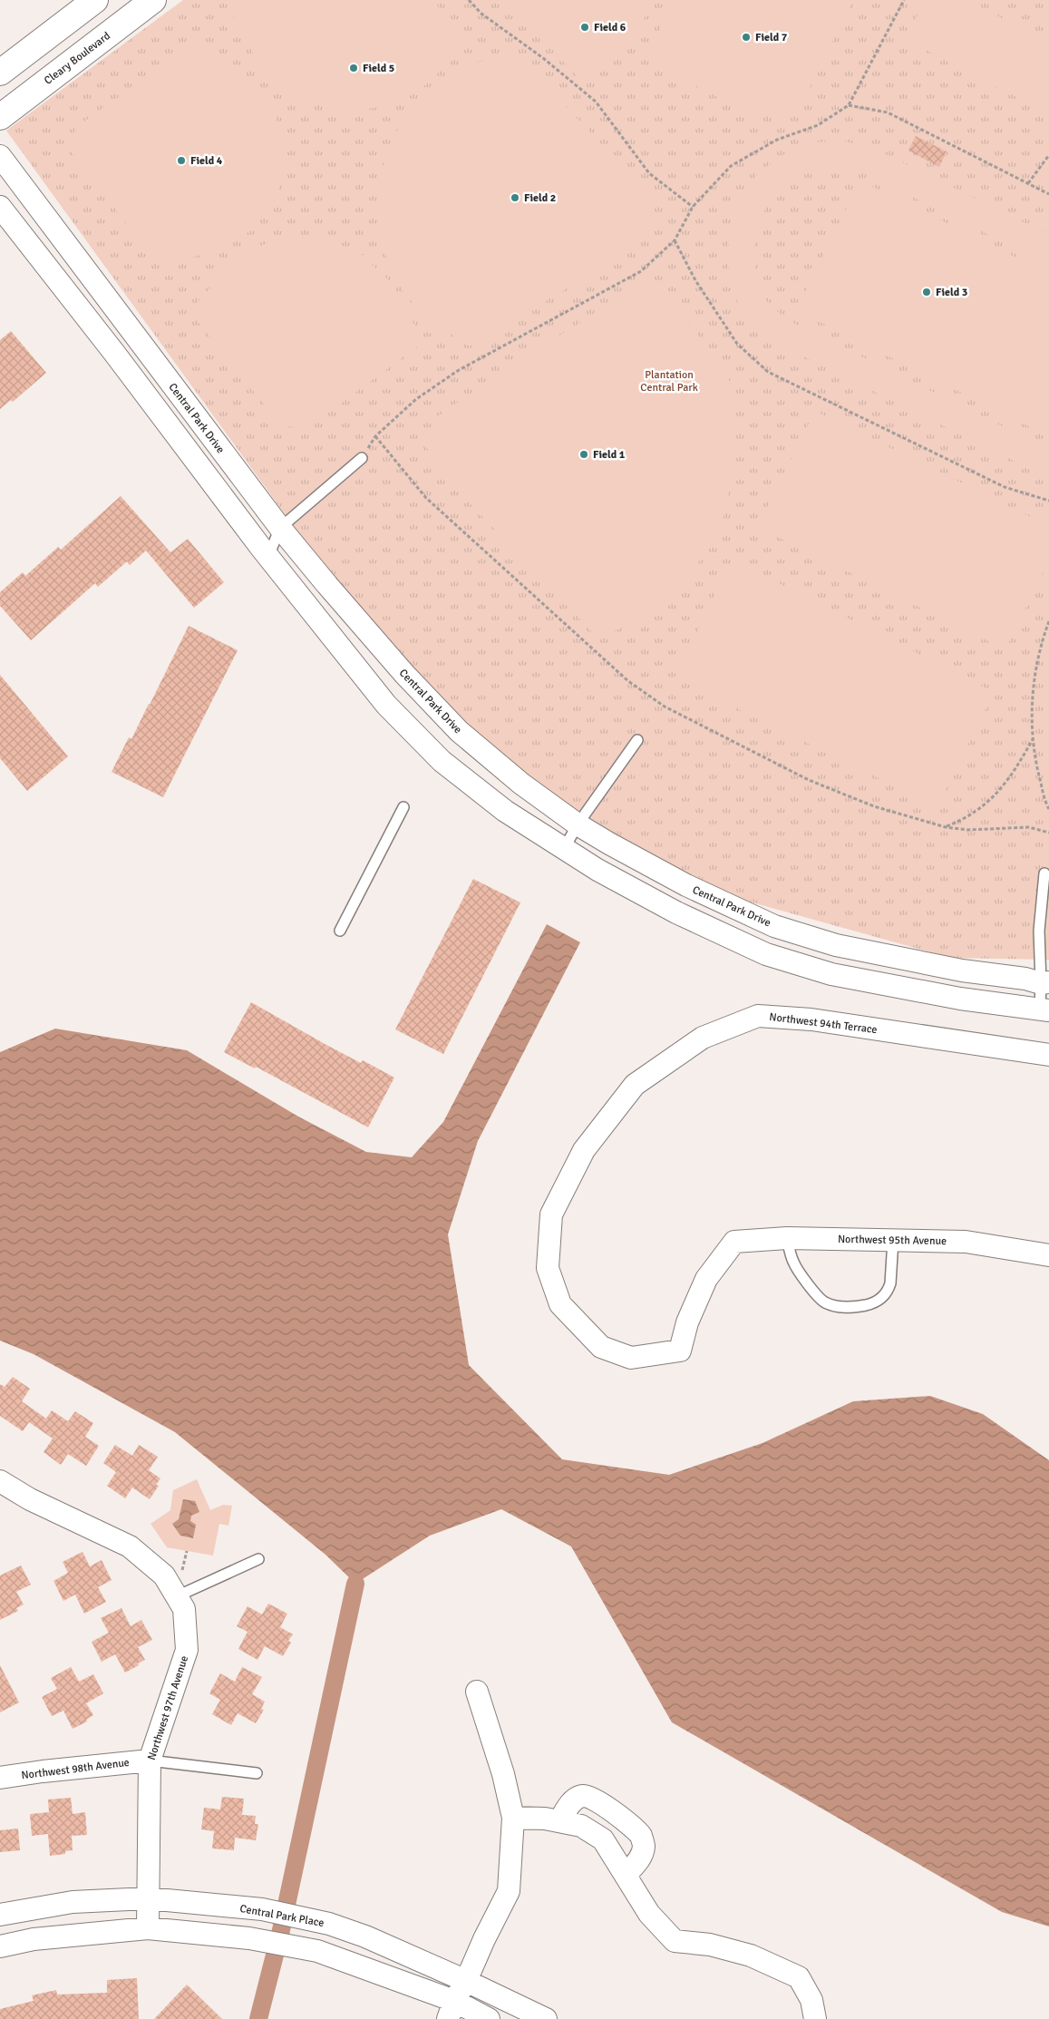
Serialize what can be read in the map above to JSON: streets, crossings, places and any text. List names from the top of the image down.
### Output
{
  "streets": {
    "street": [
      "Cleary Boulevard",
      "Central Park Drive",
      "Northwest 94th Terrace",
      "Northwest 95th Avenue",
      "Northwest 97th Avenue",
      "Northwest 98th Avenue",
      "Central Park Place"
    ]
  },
  "crossings": [
    ["Northwest 94th Terrace", "Northwest 95th Avenue"],
    ["Northwest 97th Avenue", "Northwest 98th Avenue"],
    ["Northwest 97th Avenue", "Central Park Place"]
  ],
  "parks": ["Plantation Central Park"],
  "places": [
    "Field 6",
    "Field 7",
    "Field 5",
    "Field 4",
    "Field 2",
    "Field 3",
    "Field 1"
  ]
}
